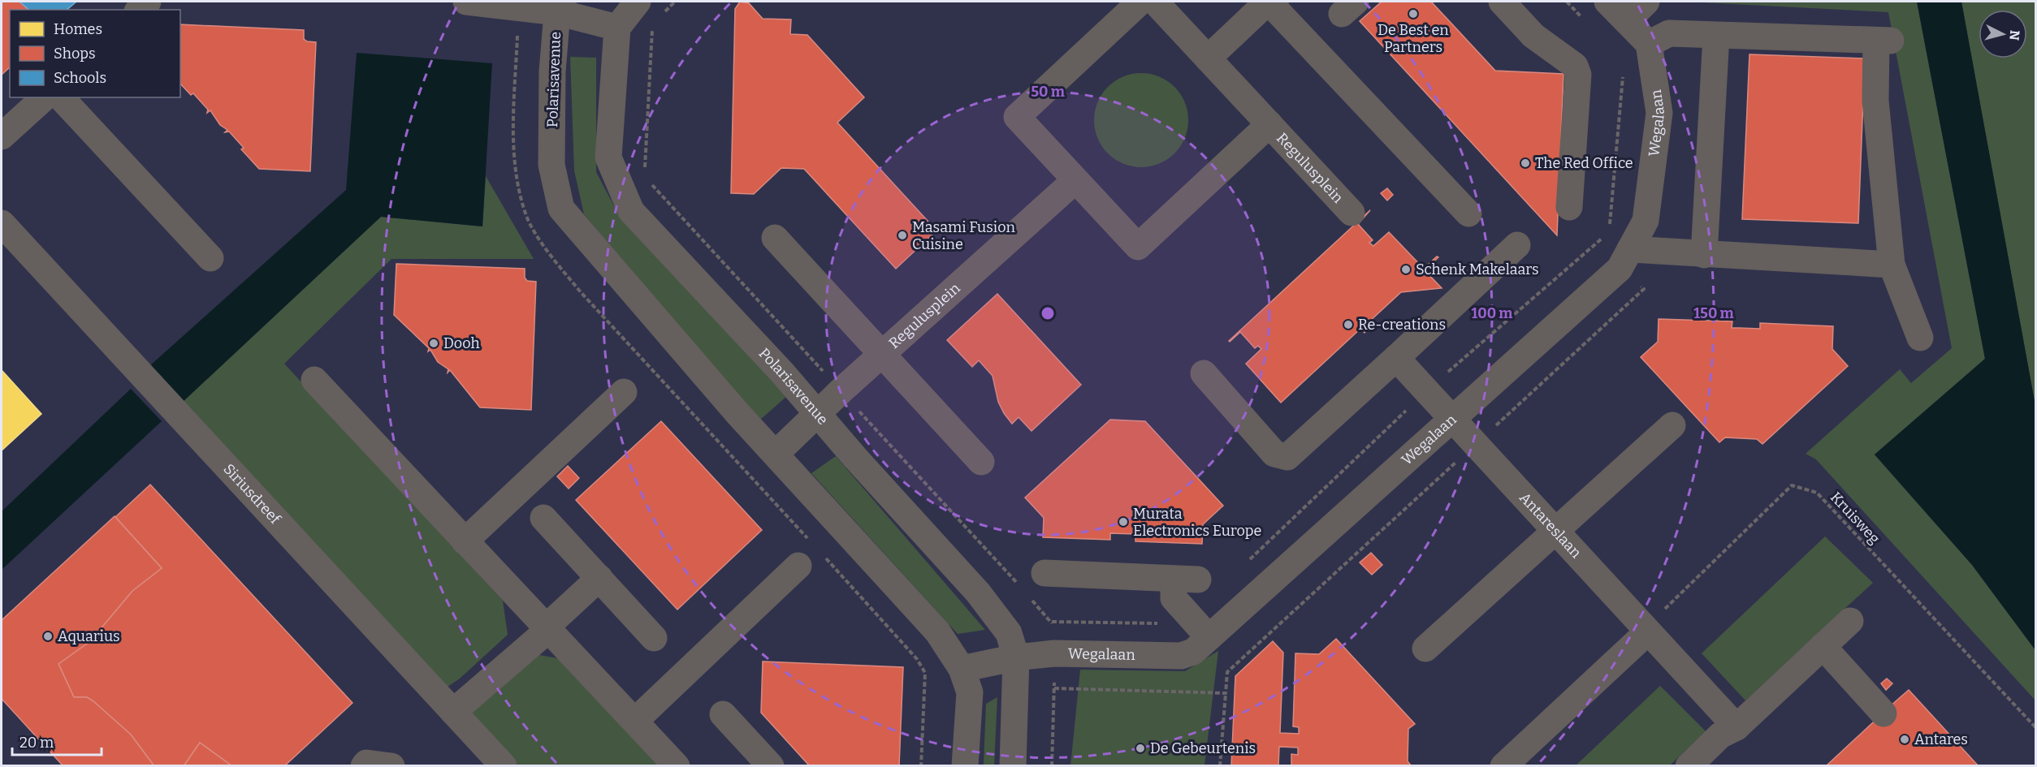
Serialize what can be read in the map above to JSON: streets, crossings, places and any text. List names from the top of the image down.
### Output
{
  "streets": {
    "street": [
      "Polarisavenue",
      "Wegalaan",
      "Regulusplein",
      "Siriusdreef",
      "Antareslaan"
    ],
    "path": ["Kruisweg"]
  },
  "crossings": [
    ["Polarisavenue", "Wegalaan"],
    ["Polarisavenue", "Regulusplein"],
    ["Wegalaan", "Antareslaan"],
    ["Kruisweg", "Antareslaan"]
  ],
  "places": [
    "De Best en Partners",
    "The Red Office",
    "Masami Fusion Cuisine",
    "Schenk Makelaars",
    "Re-creations",
    "Dooh",
    "Murata Electronics Europe",
    "Aquarius",
    "Antares",
    "De Gebeurtenis"
  ],
  "legend": ["Homes", "Shops", "Schools"],
  "scale_bar": "20 m",
  "north": "right",
  "rings": ["50 m", "100 m", "150 m"]
}
